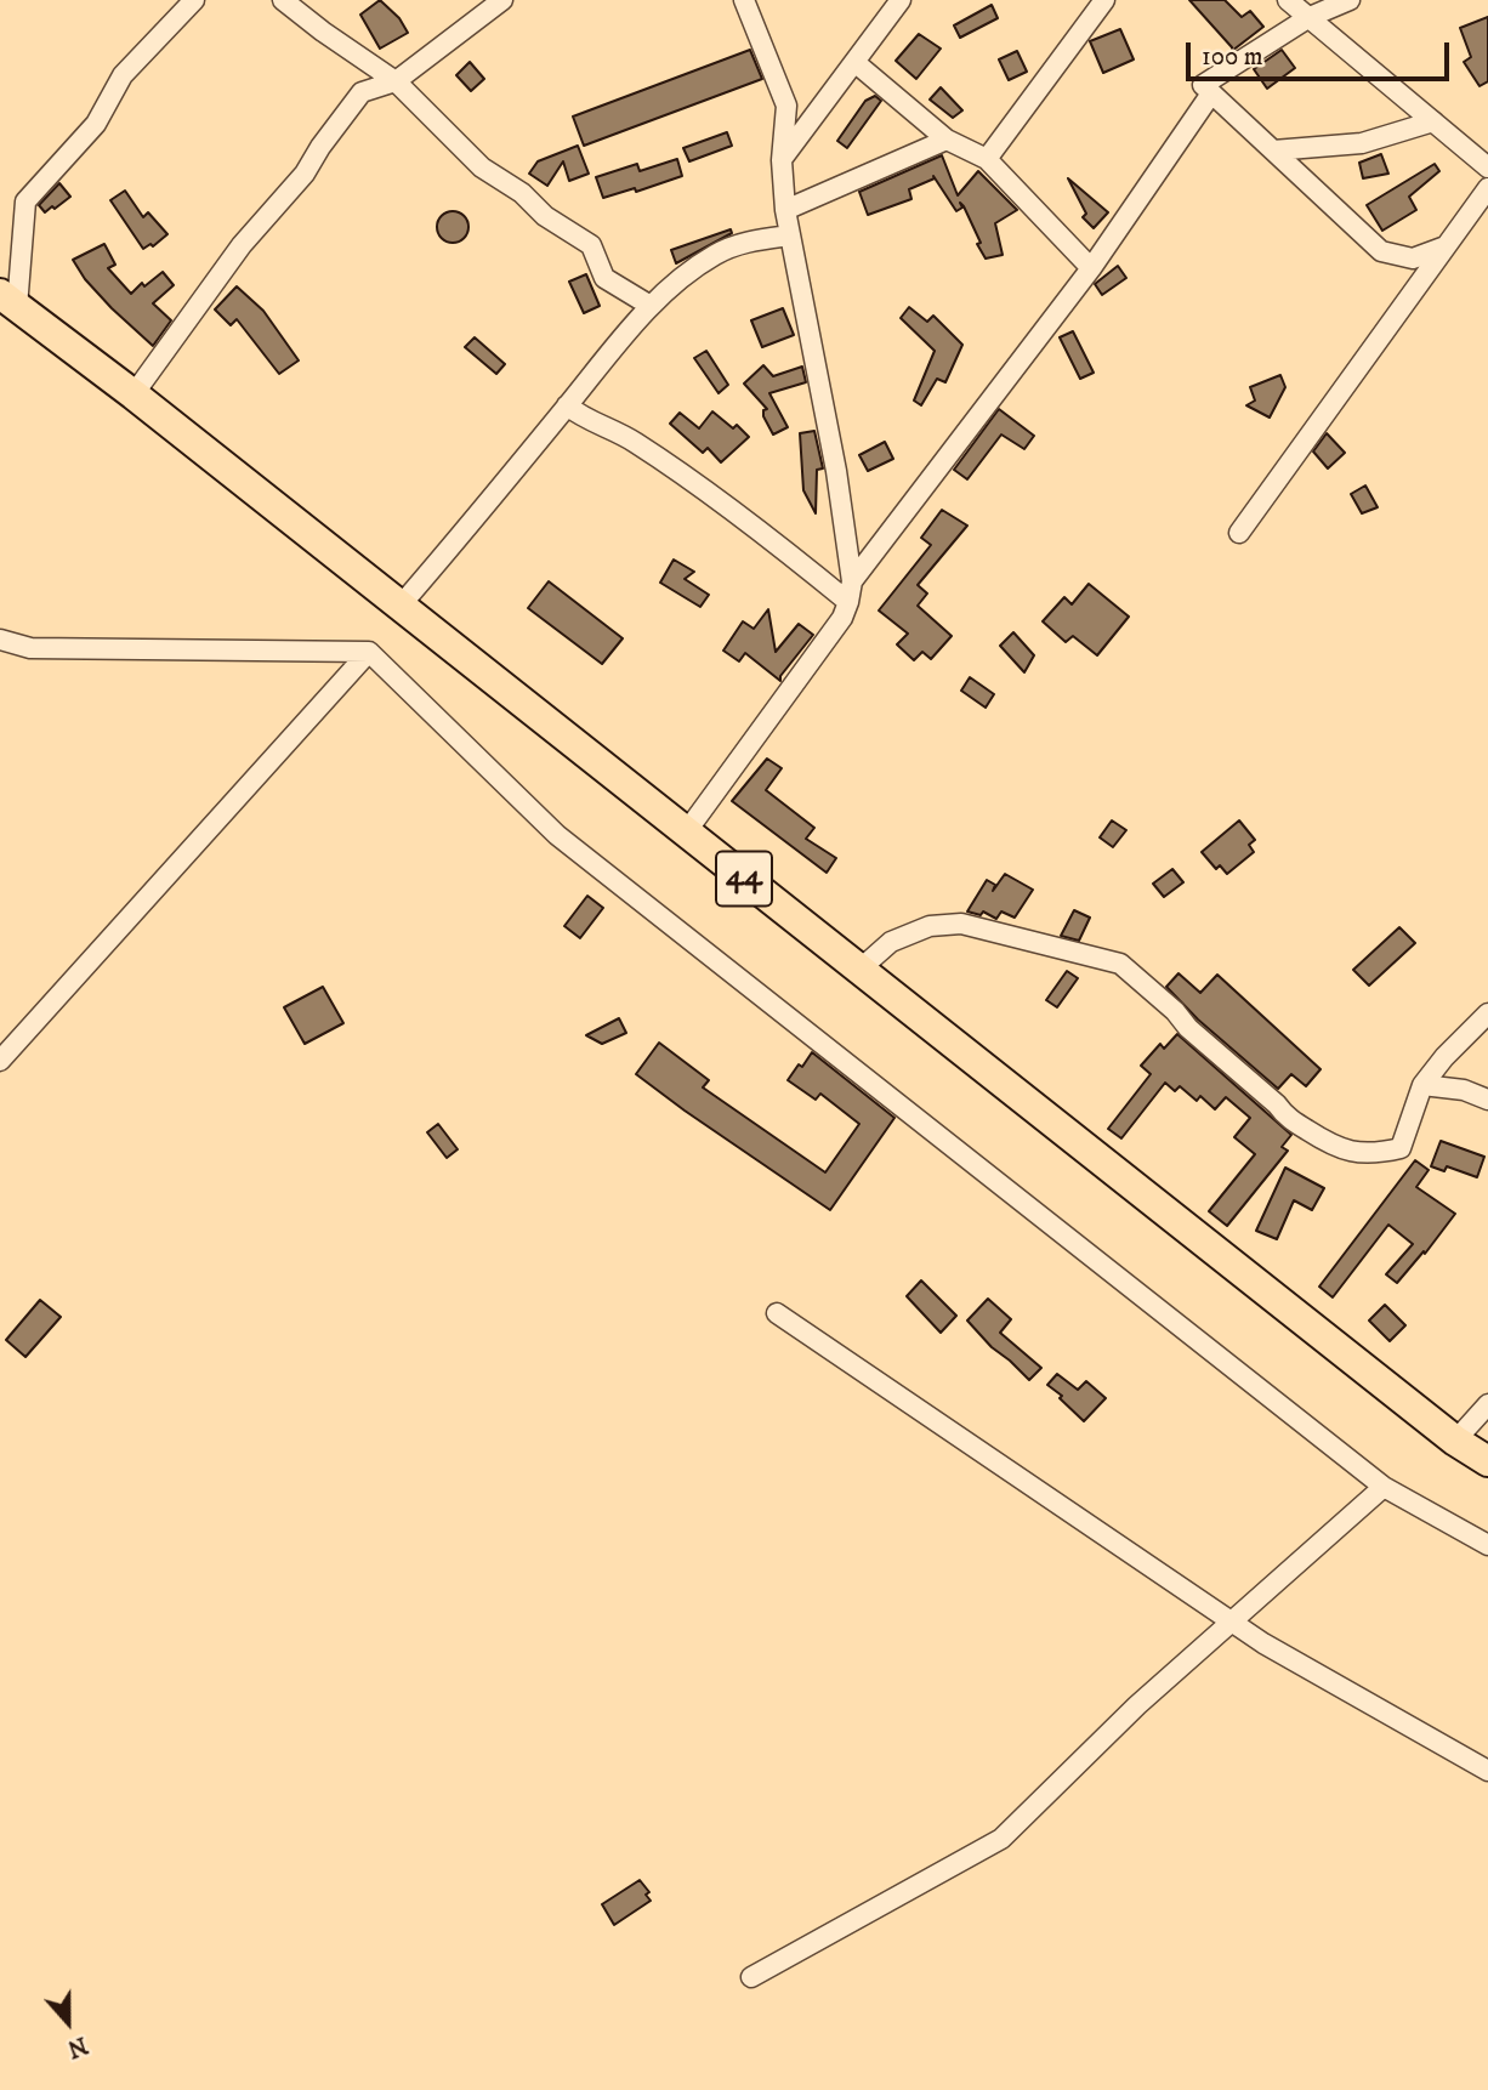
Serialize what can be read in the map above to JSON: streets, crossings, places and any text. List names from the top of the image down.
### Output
{
  "streets": {
    "main road": ["44"]
  },
  "scale_bar": "100 m",
  "north": "bottom"
}
